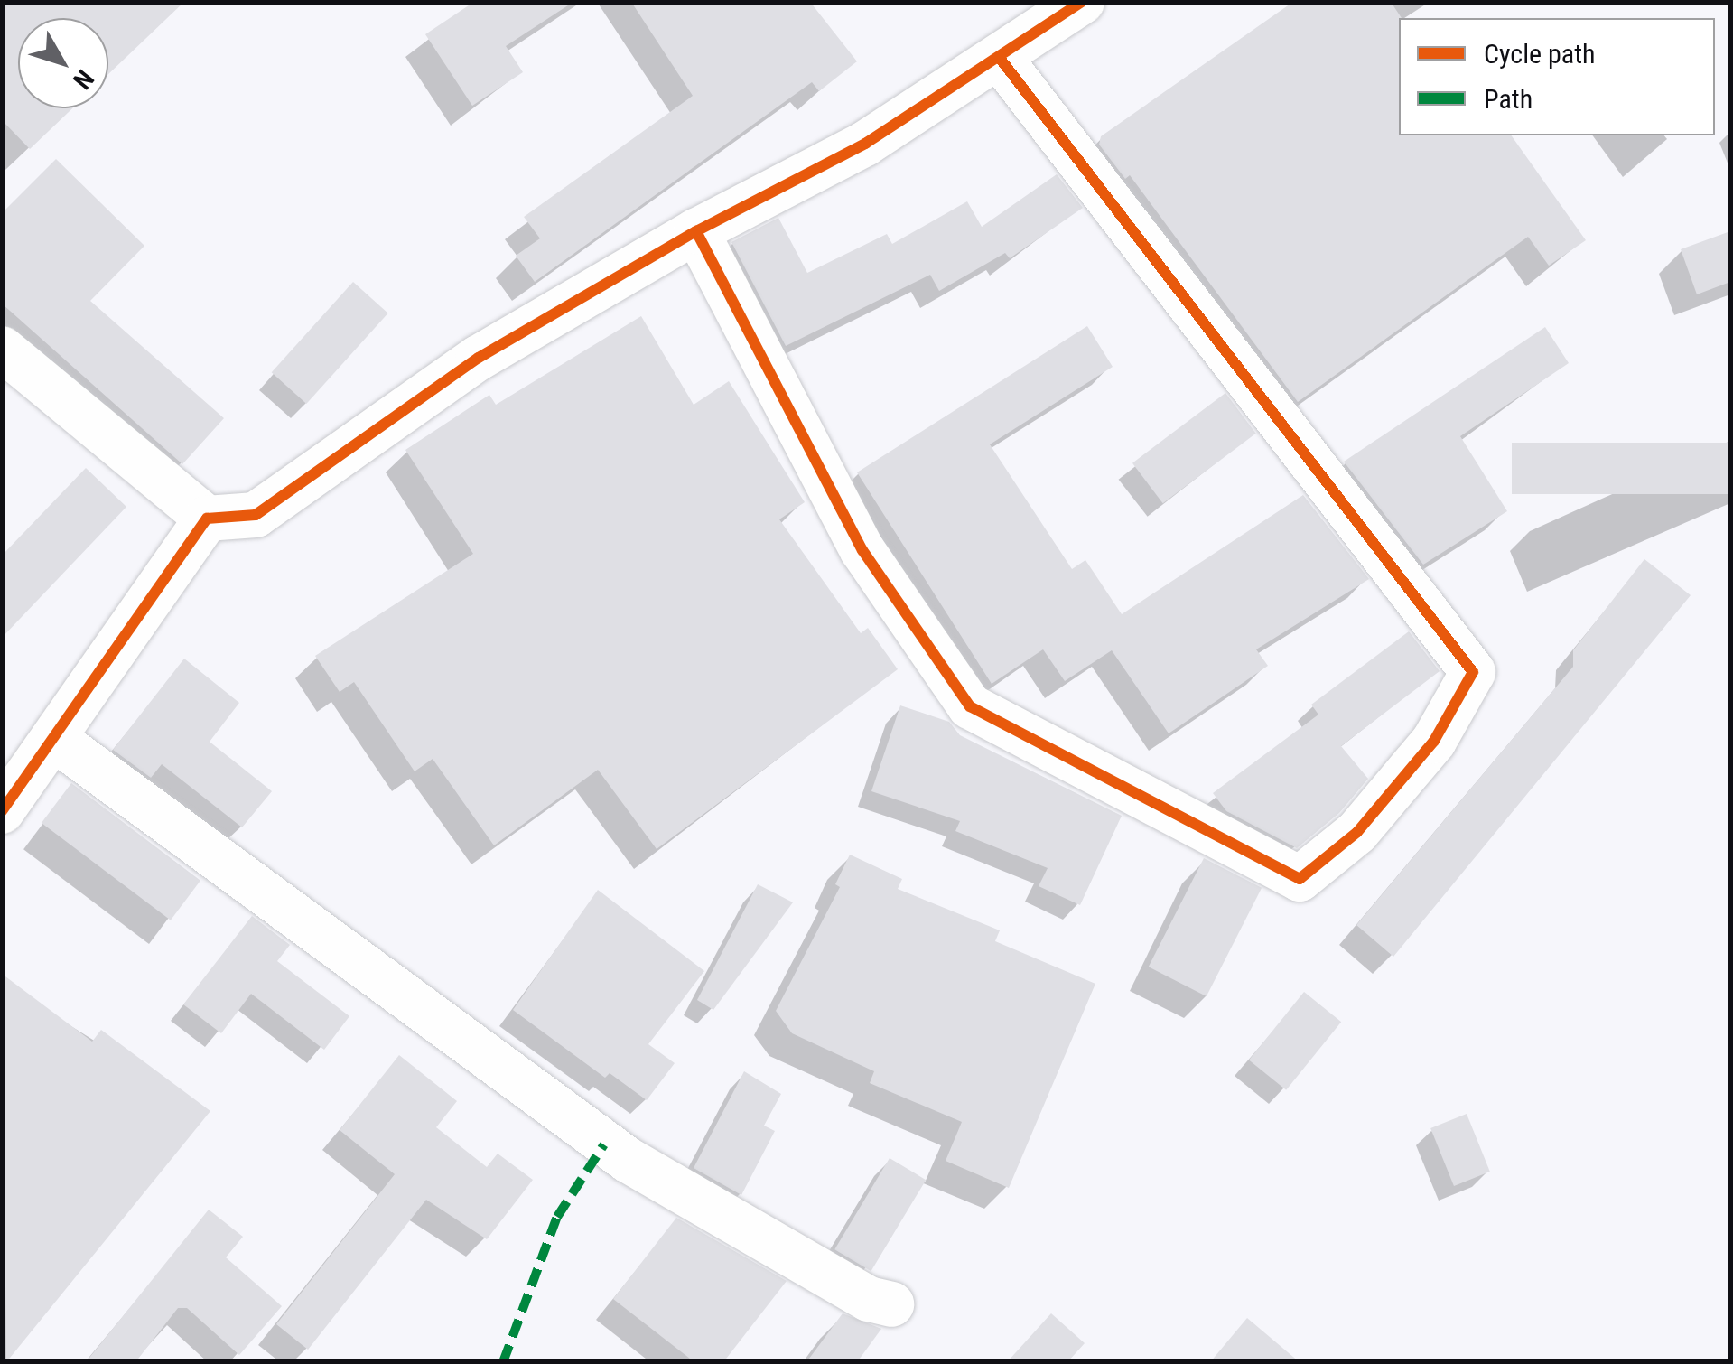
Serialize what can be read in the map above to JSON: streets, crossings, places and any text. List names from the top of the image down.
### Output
{
  "legend": ["Cycle path", "Path"],
  "north": "bottom right"
}
